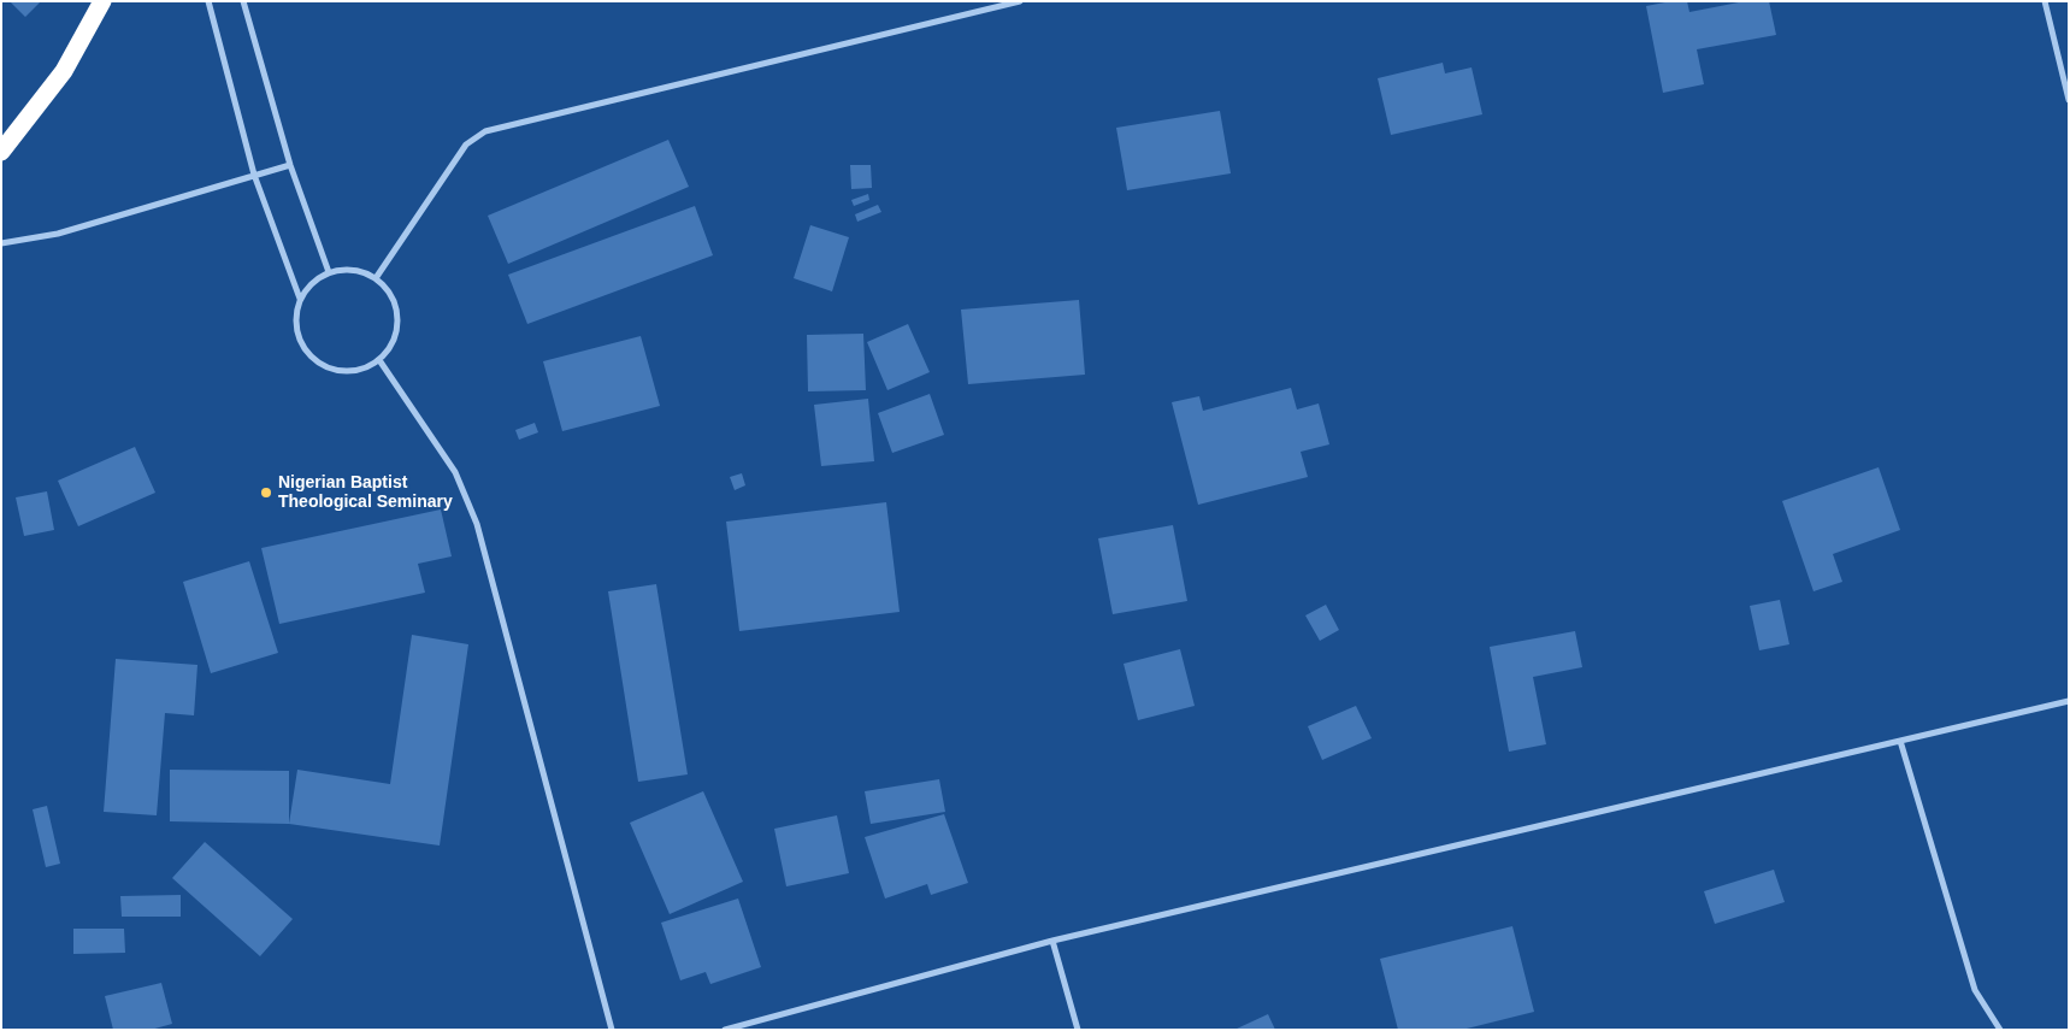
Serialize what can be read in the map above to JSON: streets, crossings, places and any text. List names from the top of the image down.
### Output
{
  "places": ["Nigerian Baptist Theological Seminary"]
}
